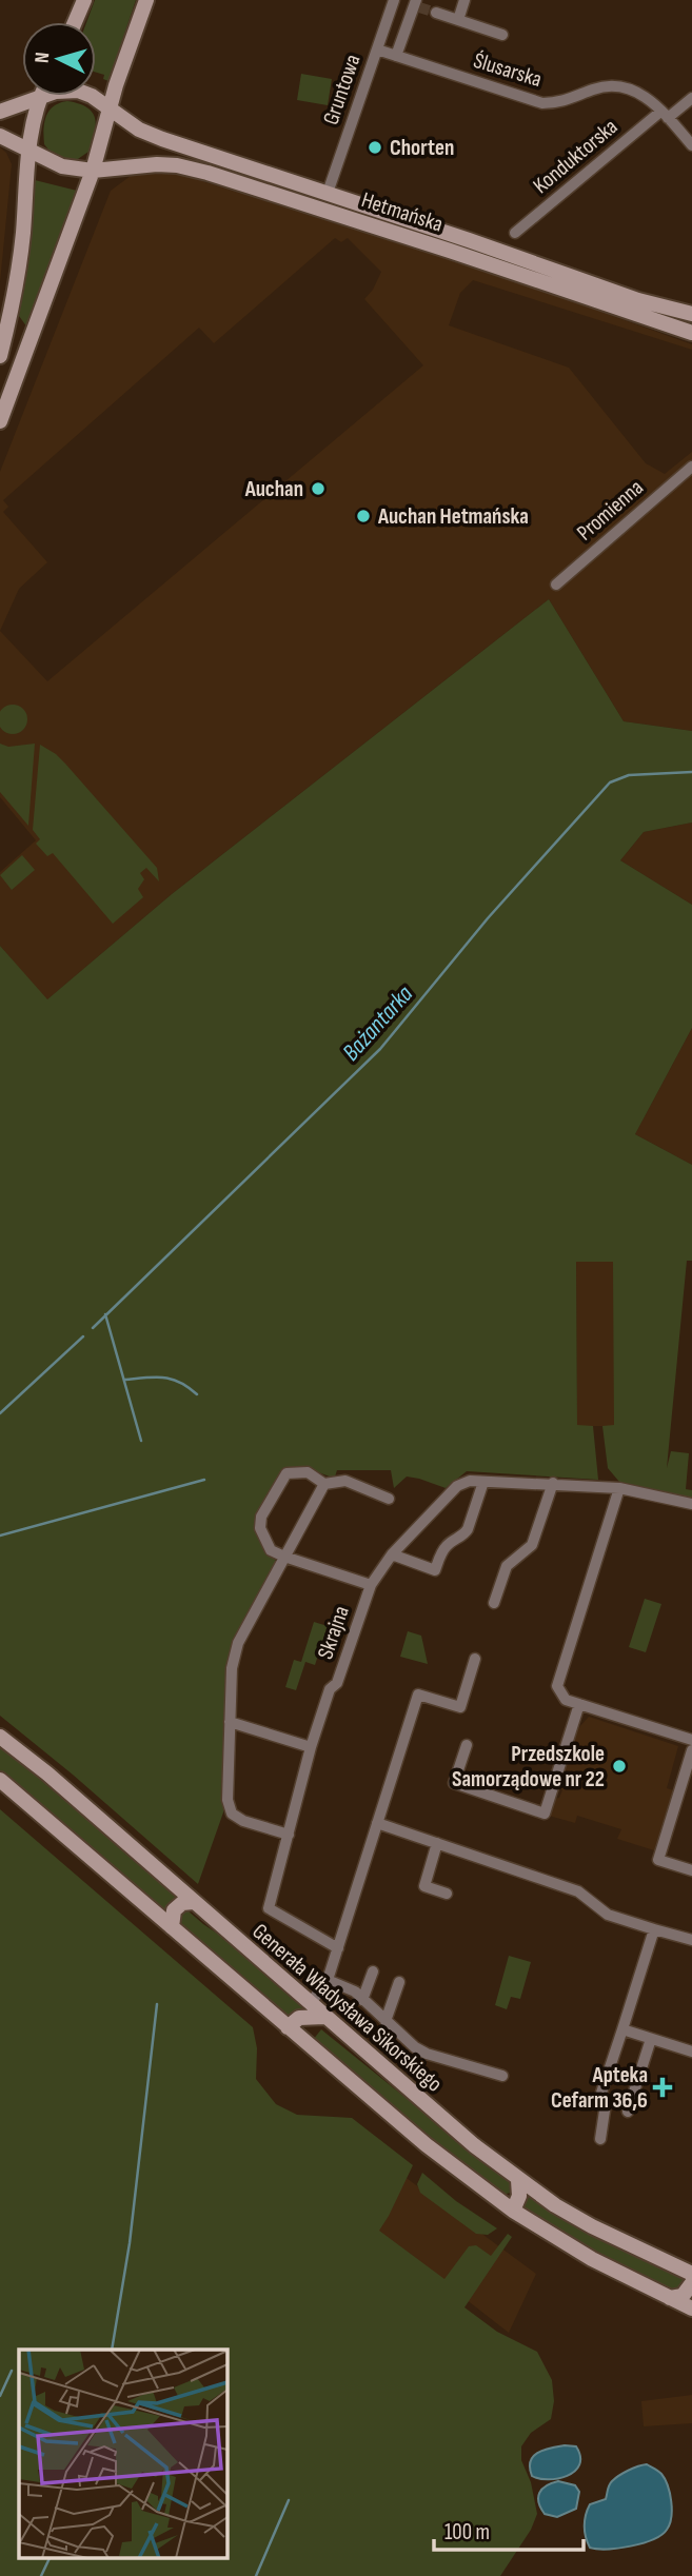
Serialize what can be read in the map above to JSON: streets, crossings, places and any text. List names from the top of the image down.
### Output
{
  "streets": {
    "main road": ["Hetmańska", "Generała Władysława Sikorskiego"],
    "street": [
      "Ślusarska",
      "Gruntowa",
      "Konduktorska",
      "Promienna",
      "Skrajna"
    ]
  },
  "crossings": [
    ["Ślusarska", "Gruntowa"],
    ["Ślusarska", "Konduktorska"],
    ["Gruntowa", "Hetmańska"]
  ],
  "water": ["Bażantarka"],
  "places": {
    "other": [
      "Chorten",
      "Auchan",
      "Auchan Hetmańska",
      "Przedszkole Samorządowe nr 22"
    ],
    "health": ["Apteka Cefarm 36,6"]
  },
  "scale_bar": "100 m",
  "north": "left"
}
